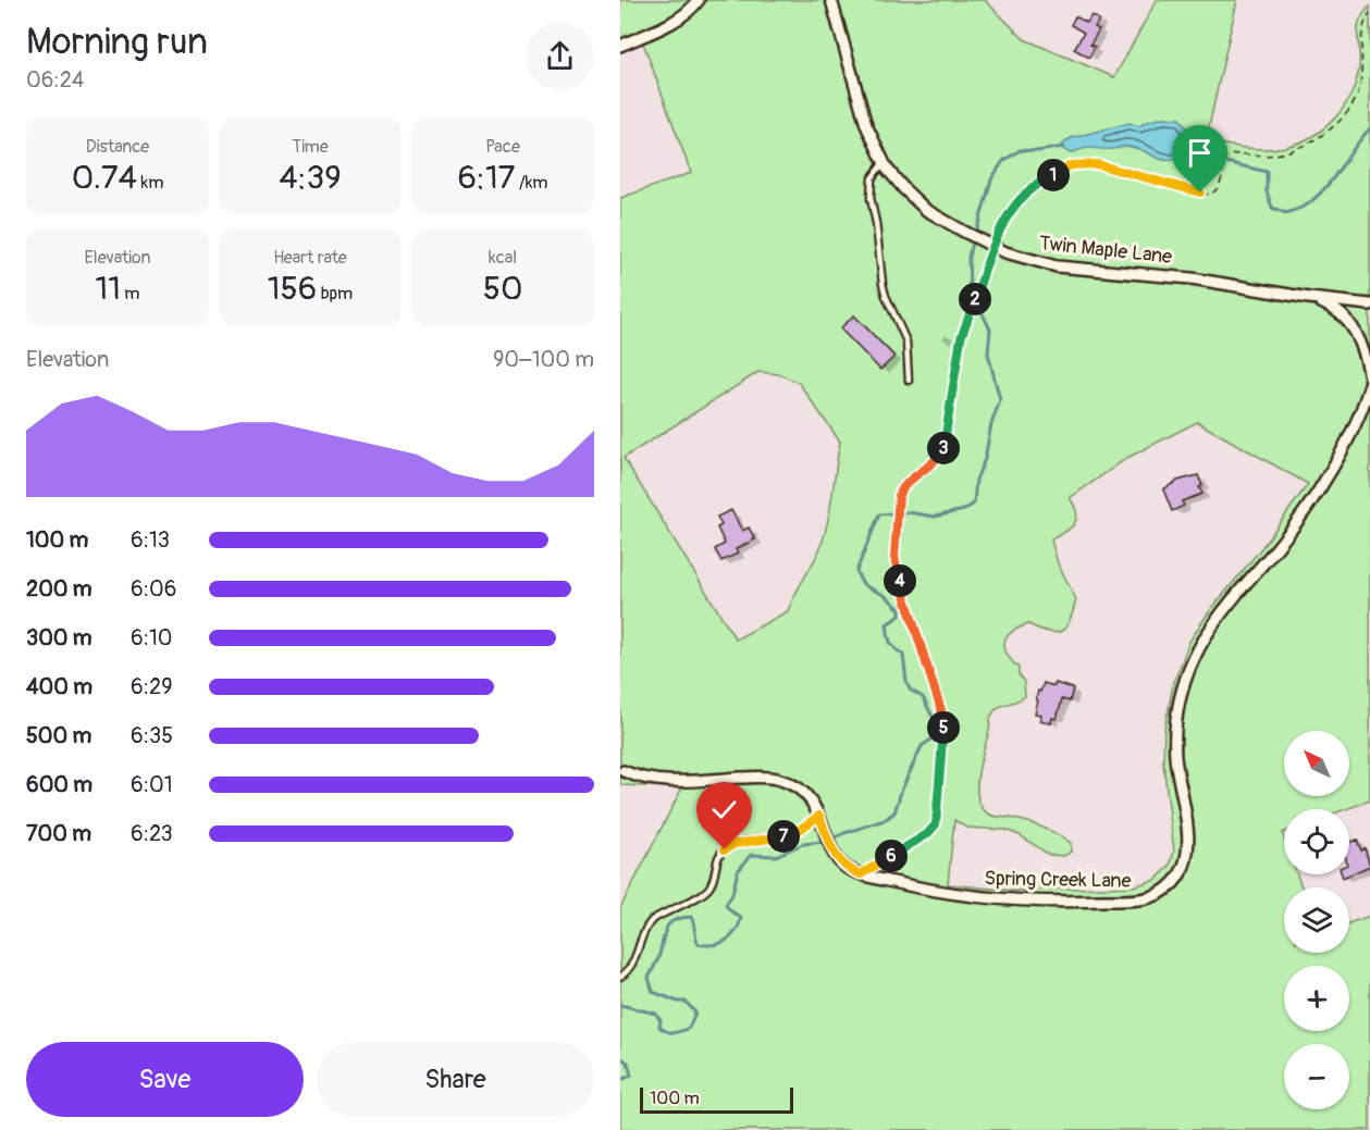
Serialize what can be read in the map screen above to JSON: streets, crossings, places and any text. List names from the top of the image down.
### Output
{
  "streets": {
    "street": ["Twin Maple Lane", "Spring Creek Lane"]
  },
  "scale_bar": "100 m",
  "north": "top left",
  "page": {
    "heading": ["Morning run", "06:24"],
    "stats": [
      ["Distance", "0.74 km"],
      ["Time", "4:39"],
      ["Pace", "6:17 /km"],
      ["Elevation", "11 m"],
      ["Heart rate", "156 bpm"],
      ["kcal", "50"]
    ],
    "pins": [
      "1",
      "2",
      "3",
      "4",
      "5",
      "7",
      "6"
    ],
    "chart": ["Elevation", "90–100 m"],
    "list": [
      {
        "name": "100 m",
        "note": "6:13"
      },
      {
        "name": "200 m",
        "note": "6:06"
      },
      {
        "name": "300 m",
        "note": "6:10"
      },
      {
        "name": "400 m",
        "note": "6:29"
      },
      {
        "name": "500 m",
        "note": "6:35"
      },
      {
        "name": "600 m",
        "note": "6:01"
      },
      {
        "name": "700 m",
        "note": "6:23"
      }
    ],
    "map_buttons": ["+", "−"],
    "buttons": ["Save", "Share"],
    "scale": "100 m"
  }
}
